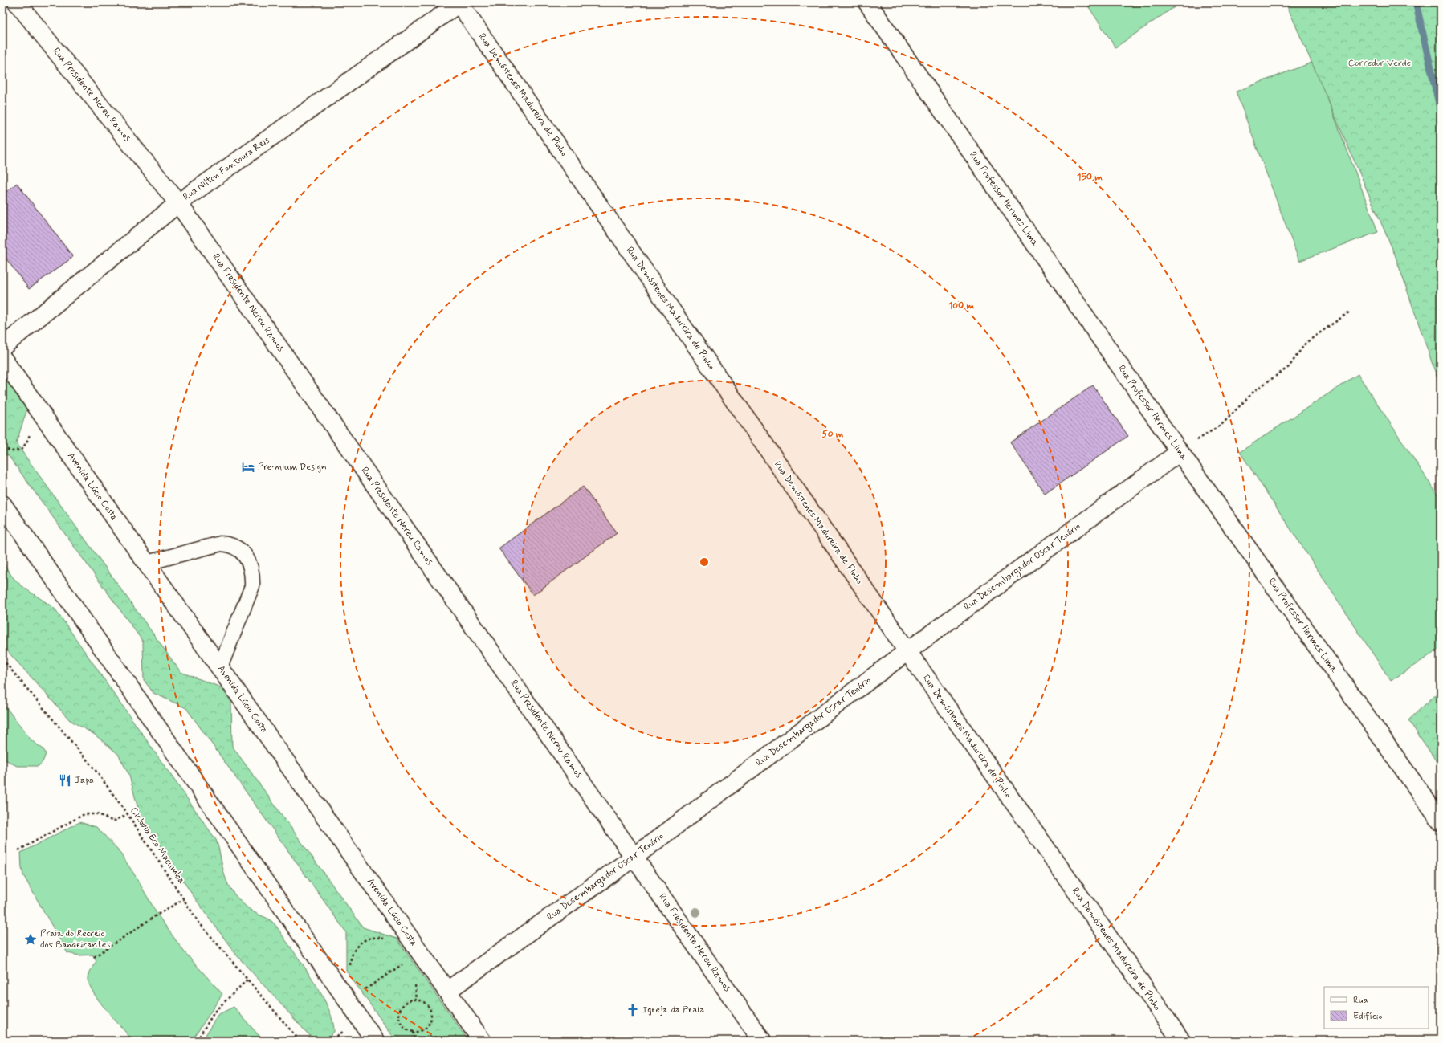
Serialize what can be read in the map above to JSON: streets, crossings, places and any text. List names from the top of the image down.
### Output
{
  "streets": {
    "street": [
      "Rua Presidente Nereu Ramos",
      "Rua Demóstenes Madureira de Pinho",
      "Rua Nilton Fontoura Reis",
      "Rua Professor Hermes Lima",
      "Avenida Lúcio Costa",
      "Rua Desembargador Oscar Tenório"
    ],
    "path": ["Ciclovia Eco Macumba"]
  },
  "crossings": [
    ["Rua Presidente Nereu Ramos", "Rua Nilton Fontoura Reis"],
    ["Rua Presidente Nereu Ramos", "Rua Desembargador Oscar Tenório"],
    ["Rua Demóstenes Madureira de Pinho", "Rua Nilton Fontoura Reis"],
    ["Rua Demóstenes Madureira de Pinho", "Rua Desembargador Oscar Tenório"],
    ["Rua Professor Hermes Lima", "Rua Desembargador Oscar Tenório"],
    ["Avenida Lúcio Costa", "Rua Desembargador Oscar Tenório"]
  ],
  "parks": ["Corredor Verde"],
  "places": {
    "hotel": ["Premium Design"],
    "restaurant": ["Japa"],
    "place": ["Praia do Recreio dos Bandeirantes"],
    "church": ["Igreja da Praia"]
  },
  "legend": ["Rua", "Edifício"],
  "rings": ["150 m", "100 m", "50 m"]
}
